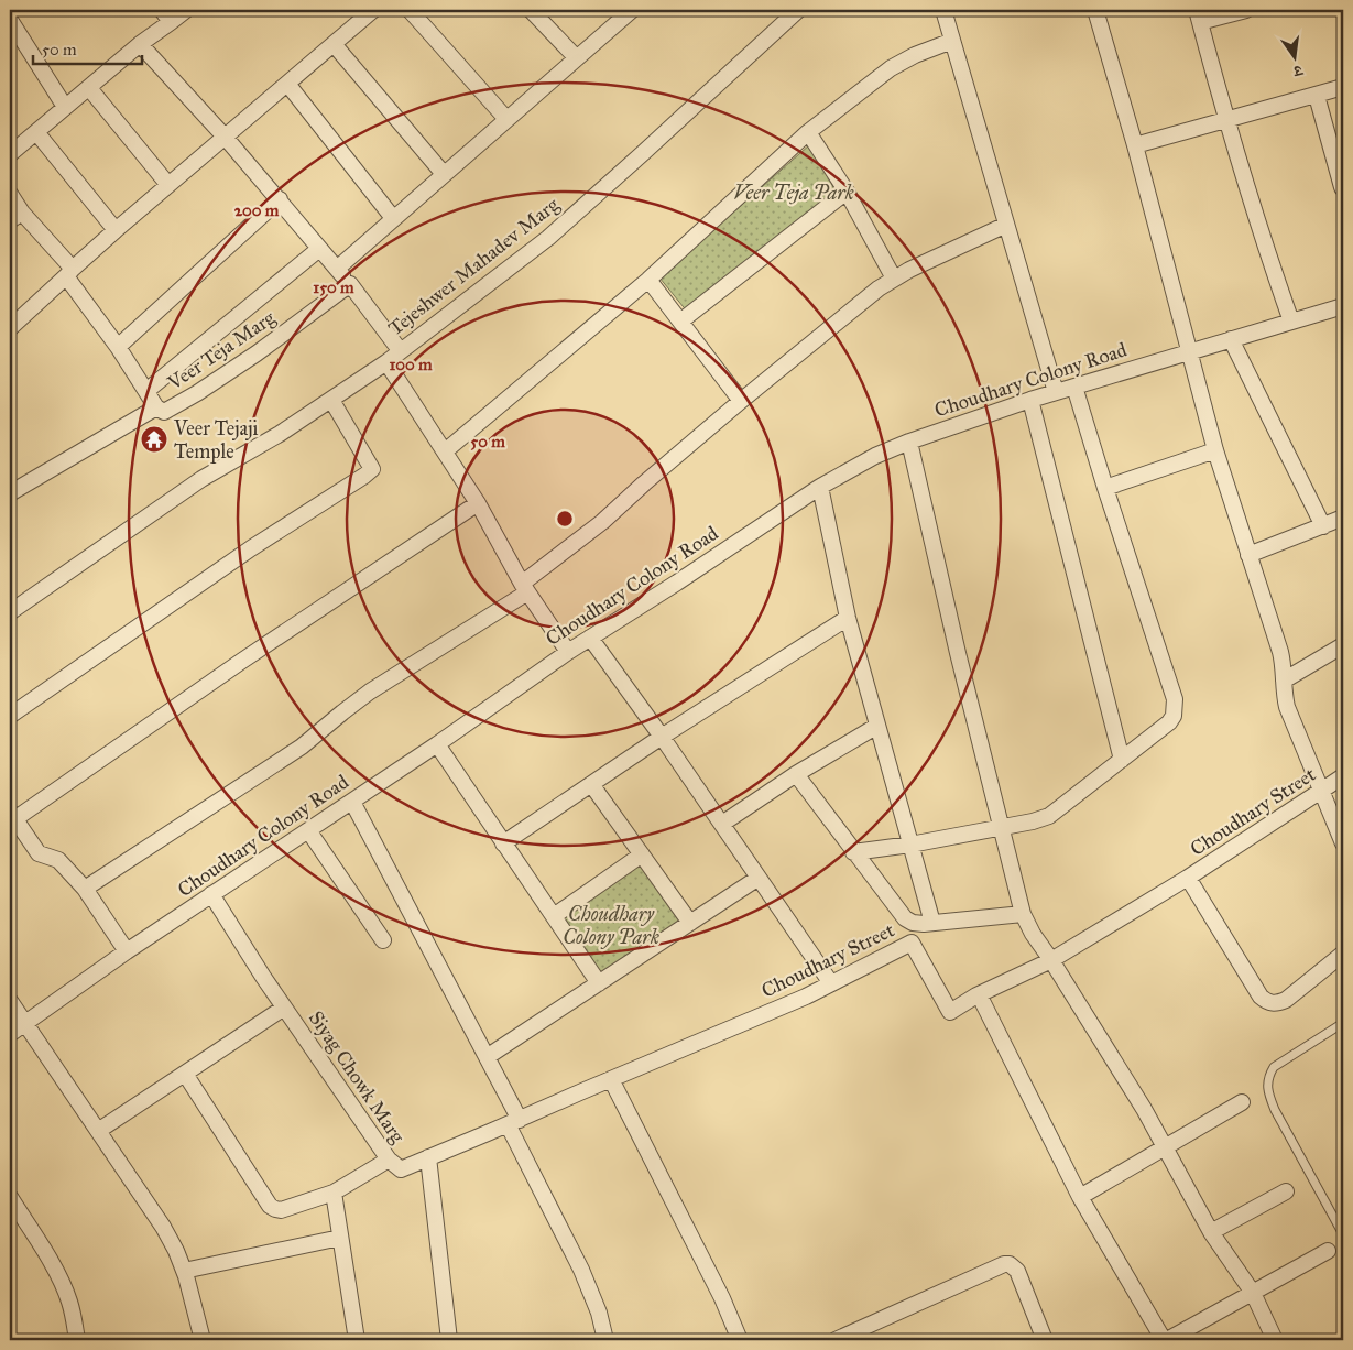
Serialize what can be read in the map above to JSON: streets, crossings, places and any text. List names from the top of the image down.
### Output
{
  "streets": {
    "street": [
      "Tejeshwer Mahadev Marg",
      "Veer Teja Marg",
      "Choudhary Colony Road",
      "Choudhary Street",
      "Siyag Chowk Marg"
    ]
  },
  "crossings": [
    ["Choudhary Colony Road", "Siyag Chowk Marg"],
    ["Choudhary Street", "Siyag Chowk Marg"]
  ],
  "parks": ["Veer Teja Park", "Choudhary Colony Park"],
  "places": {
    "temple": ["Veer Tejaji Temple"]
  },
  "scale_bar": "50 m",
  "north": "bottom",
  "rings": [
    "200 m",
    "150 m",
    "100 m",
    "50 m"
  ]
}
